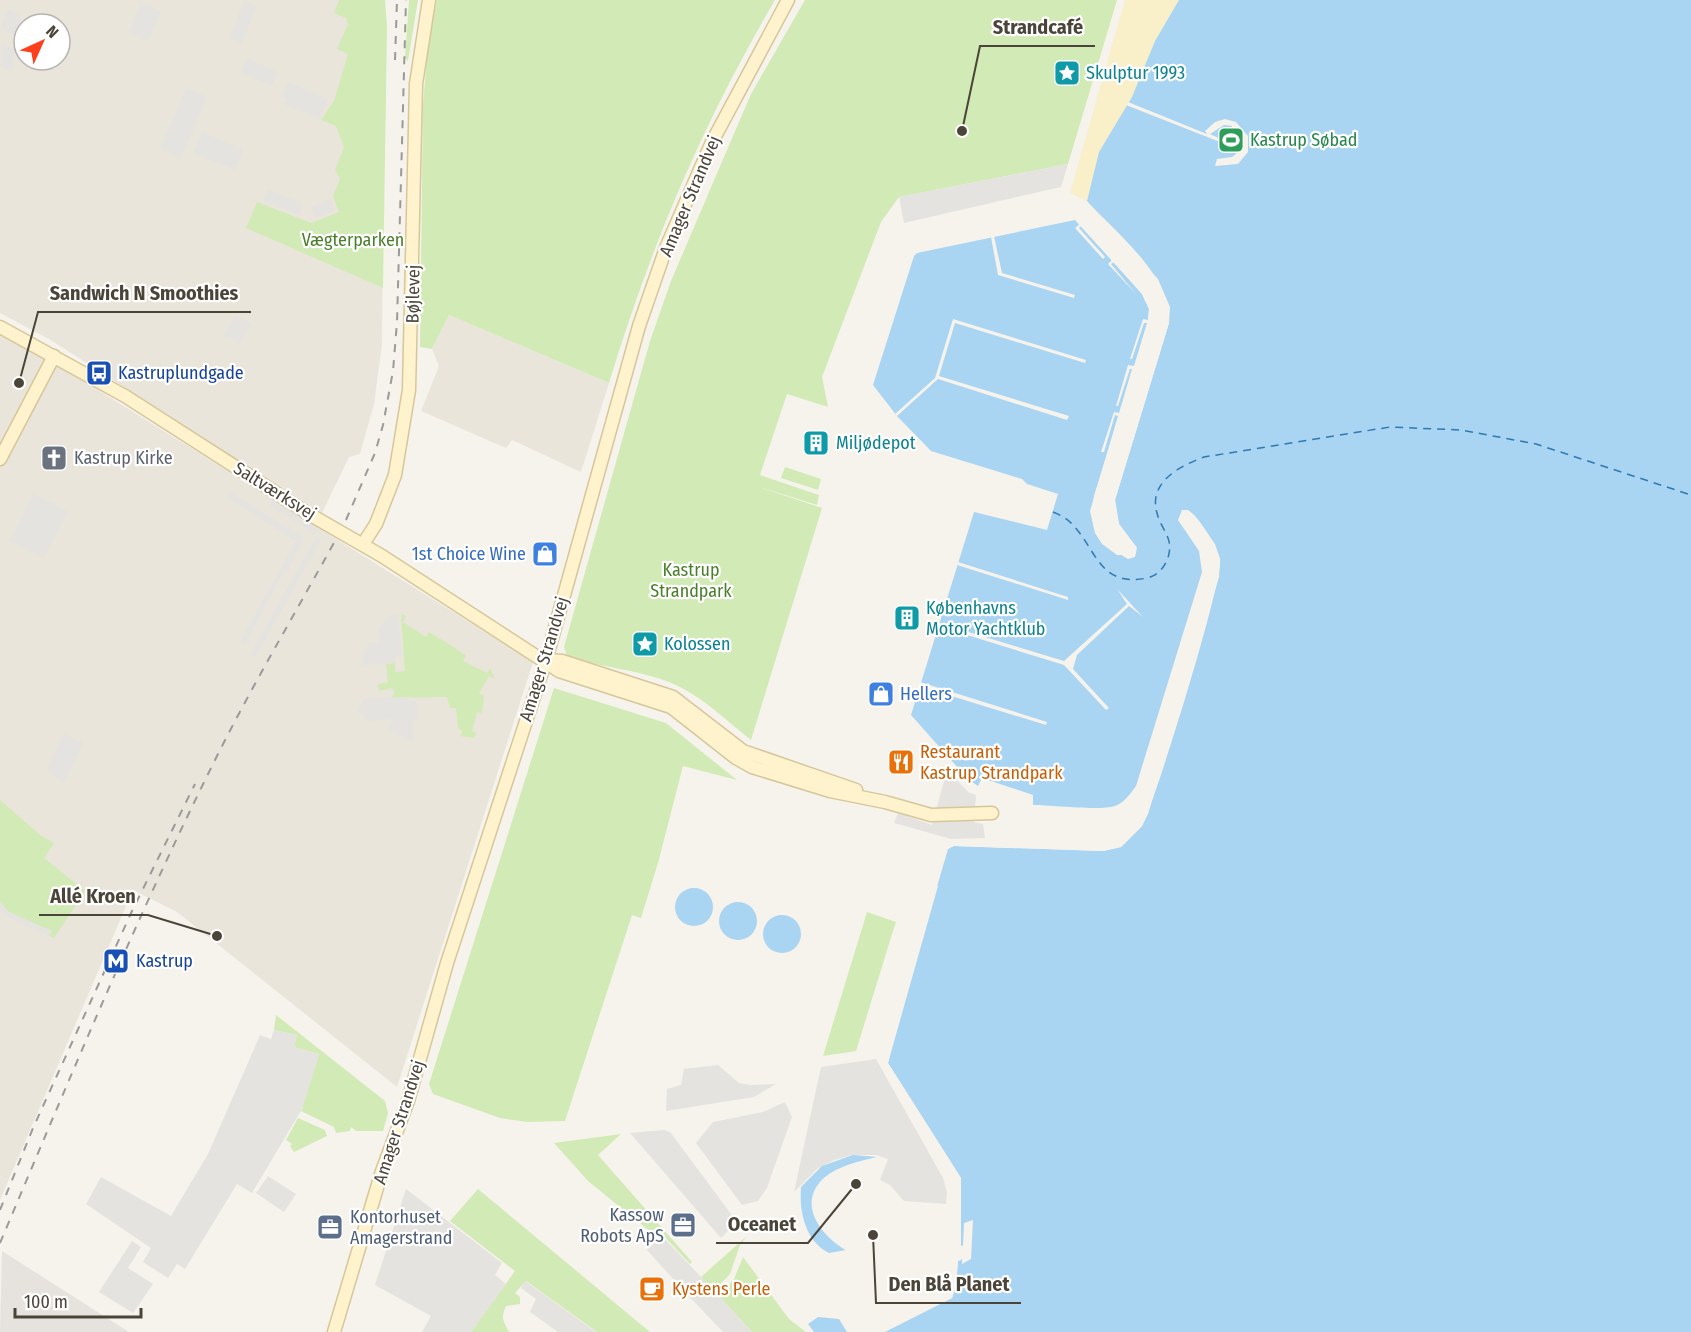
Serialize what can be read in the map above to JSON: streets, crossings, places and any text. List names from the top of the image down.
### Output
{
  "streets": {
    "street": ["Amager Strandvej", "Bøjlevej", "Saltværksvej"]
  },
  "crossings": [
    ["Amager Strandvej", "Saltværksvej"],
    ["Bøjlevej", "Saltværksvej"]
  ],
  "parks": ["Vægterparken", "Kastrup Strandpark"],
  "places": {
    "place": ["Skulptur 1993", "Kolossen"],
    "other": [
      "Strandcafé",
      "Sandwich N Smoothies",
      "Allé Kroen",
      "Oceanet",
      "Den Blå Planet"
    ],
    "sports": ["Kastrup Søbad"],
    "bus stop": ["Kastruplundgade"],
    "building": ["Miljødepot", "Københavns Motor Yachtklub"],
    "church": ["Kastrup Kirke"],
    "shop": ["1st Choice Wine", "Hellers"],
    "restaurant": ["Restaurant Kastrup Strandpark"],
    "metro station": ["Kastrup"],
    "office": ["Kassow Robots ApS", "Kontorhuset Amagerstrand"],
    "cafe": ["Kystens Perle"]
  },
  "scale_bar": "100 m",
  "north": "top right"
}
